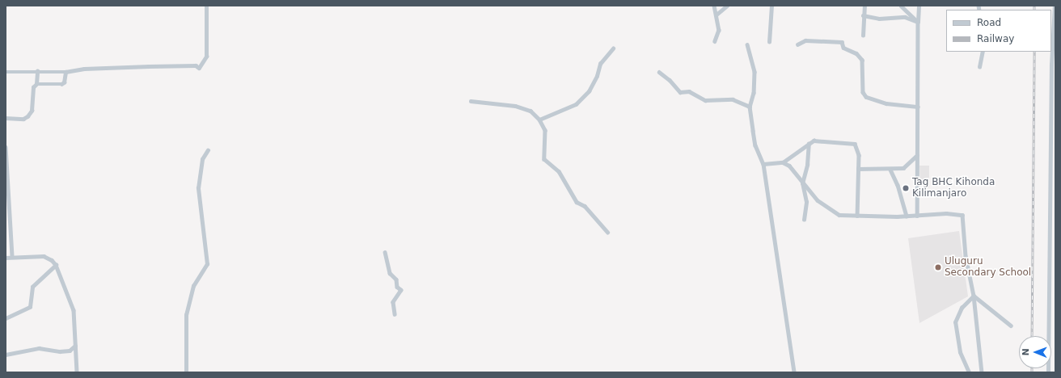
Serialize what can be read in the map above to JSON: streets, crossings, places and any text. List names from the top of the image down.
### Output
{
  "places": ["Tag BHC Kihonda Kilimanjaro", "Uluguru Secondary School"],
  "legend": ["Road", "Railway"],
  "north": "left"
}
